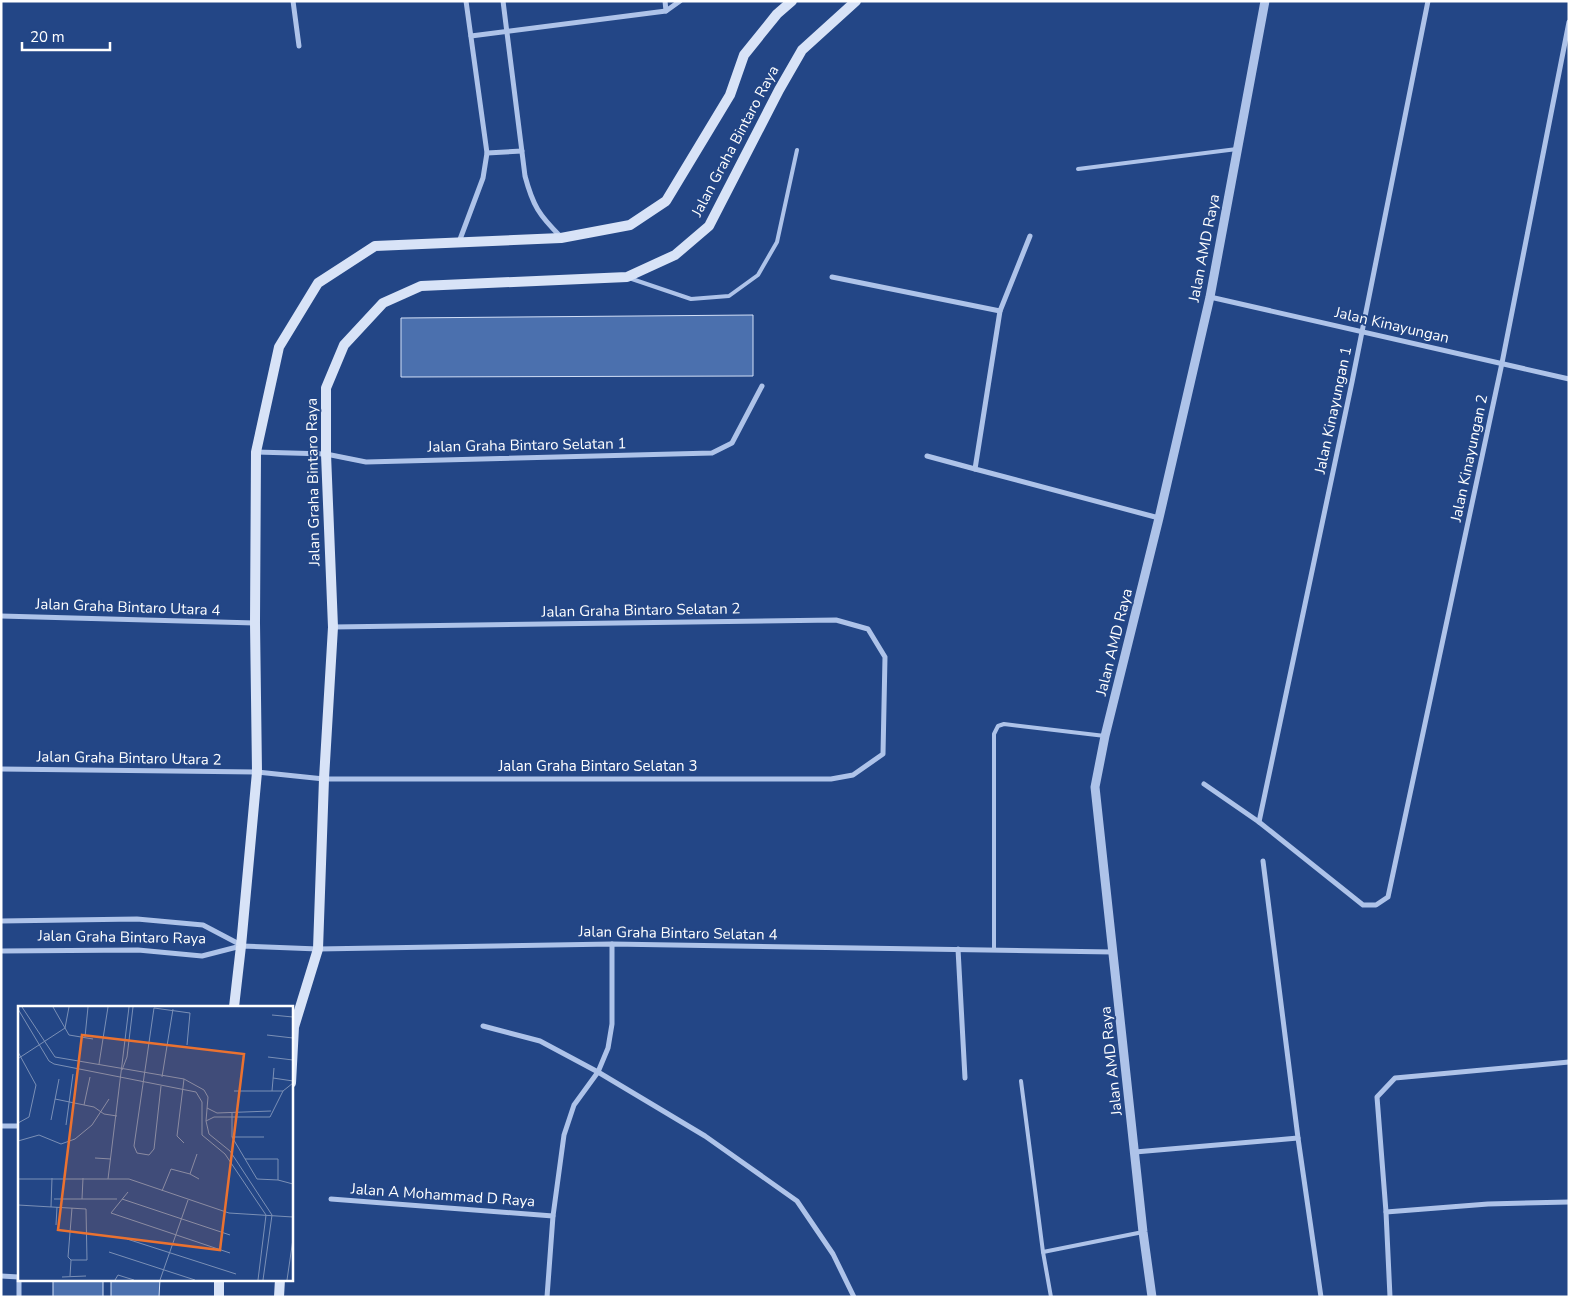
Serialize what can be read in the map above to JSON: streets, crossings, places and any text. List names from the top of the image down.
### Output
{
  "streets": {
    "main road": ["Jalan Graha Bintaro Raya"],
    "street": [
      "Jalan AMD Raya",
      "Jalan Kinayungan",
      "Jalan Kinayungan 1",
      "Jalan Graha Bintaro Selatan 1",
      "Jalan Kinayungan 2",
      "Jalan Graha Bintaro Utara 4",
      "Jalan Graha Bintaro Selatan 2",
      "Jalan Graha Bintaro Utara 2",
      "Jalan Graha Bintaro Selatan 3",
      "Jalan Graha Bintaro Selatan 4",
      "Jalan A Mohammad D Raya"
    ]
  },
  "crossings": [
    ["Jalan Graha Bintaro Raya", "Jalan Graha Bintaro Selatan 1"],
    ["Jalan Graha Bintaro Raya", "Jalan Graha Bintaro Utara 4"],
    ["Jalan Graha Bintaro Raya", "Jalan Graha Bintaro Selatan 2"],
    ["Jalan Graha Bintaro Raya", "Jalan Graha Bintaro Utara 2"],
    ["Jalan Graha Bintaro Raya", "Jalan Graha Bintaro Selatan 3"],
    ["Jalan Graha Bintaro Raya", "Jalan Graha Bintaro Selatan 4"],
    ["Jalan AMD Raya", "Jalan Kinayungan"],
    ["Jalan AMD Raya", "Jalan Graha Bintaro Selatan 4"],
    ["Jalan Kinayungan", "Jalan Kinayungan 1"],
    ["Jalan Kinayungan", "Jalan Kinayungan 2"],
    ["Jalan Kinayungan 1", "Jalan Kinayungan 2"],
    ["Jalan Graha Bintaro Selatan 2", "Jalan Graha Bintaro Selatan 3"],
    ["Jalan Graha Bintaro Utara 2", "Jalan Graha Bintaro Selatan 3"],
    ["Jalan Graha Bintaro Selatan 4", "Jalan A Mohammad D Raya"]
  ],
  "scale_bar": "20 m"
}
